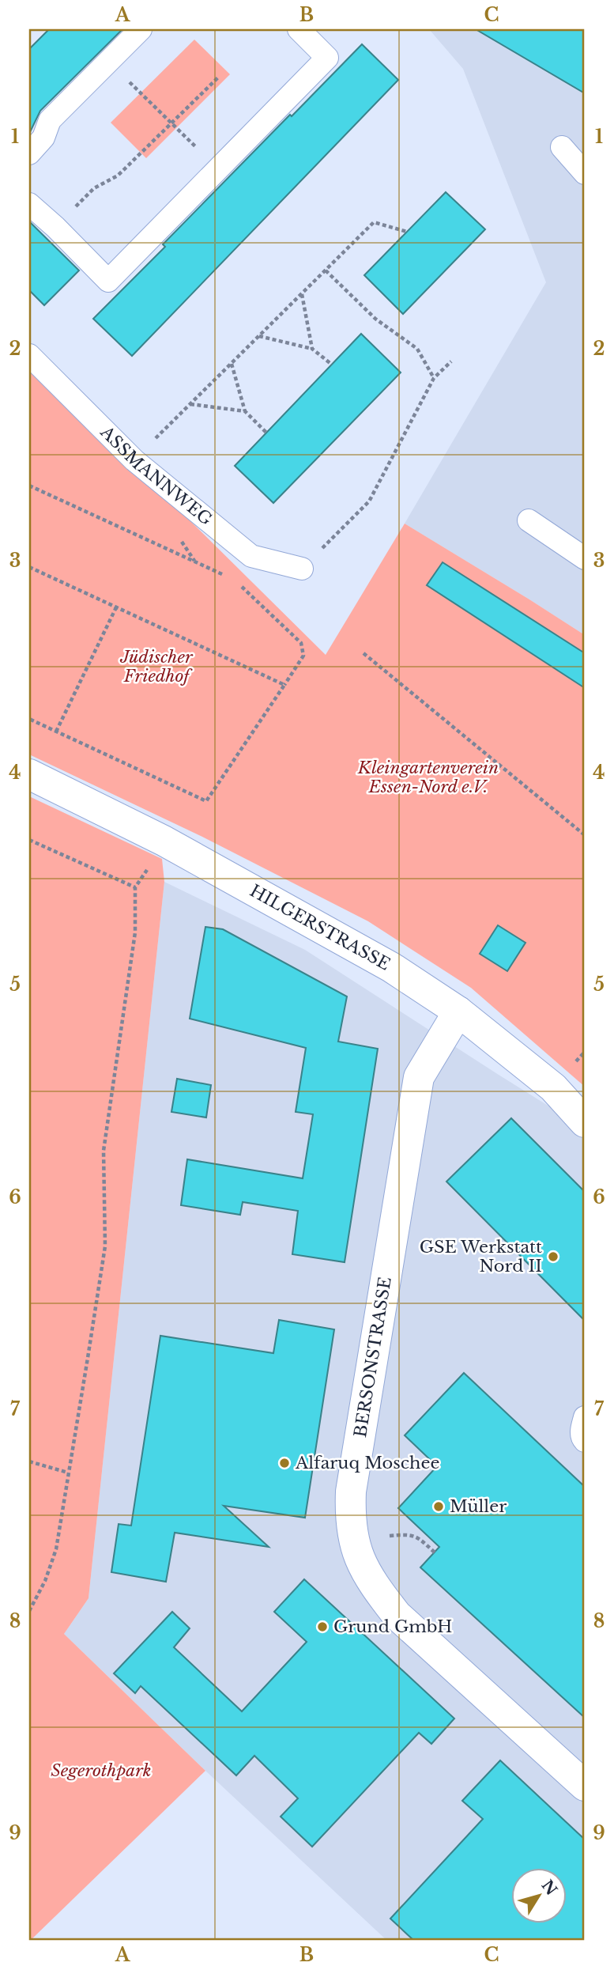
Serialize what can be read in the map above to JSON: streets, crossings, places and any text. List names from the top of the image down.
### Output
{
  "streets": {
    "street": ["HILGERSTRASSE", "BERSONSTRASSE"],
    "lane": ["ASSMANNWEG"]
  },
  "crossings": [
    ["HILGERSTRASSE", "BERSONSTRASSE"]
  ],
  "parks": ["Jüdischer Friedhof", "Kleingartenverein Essen-Nord e.V.", "Segerothpark"],
  "places": [
    "GSE Werkstatt Nord II",
    "Alfaruq Moschee",
    "Müller",
    "Grund GmbH"
  ],
  "north": "top right",
  "grid": {
    "columns": ["A", "B", "C"],
    "rows": [
      "1",
      "2",
      "3",
      "4",
      "5",
      "6",
      "7",
      "8",
      "9"
    ]
  }
}
